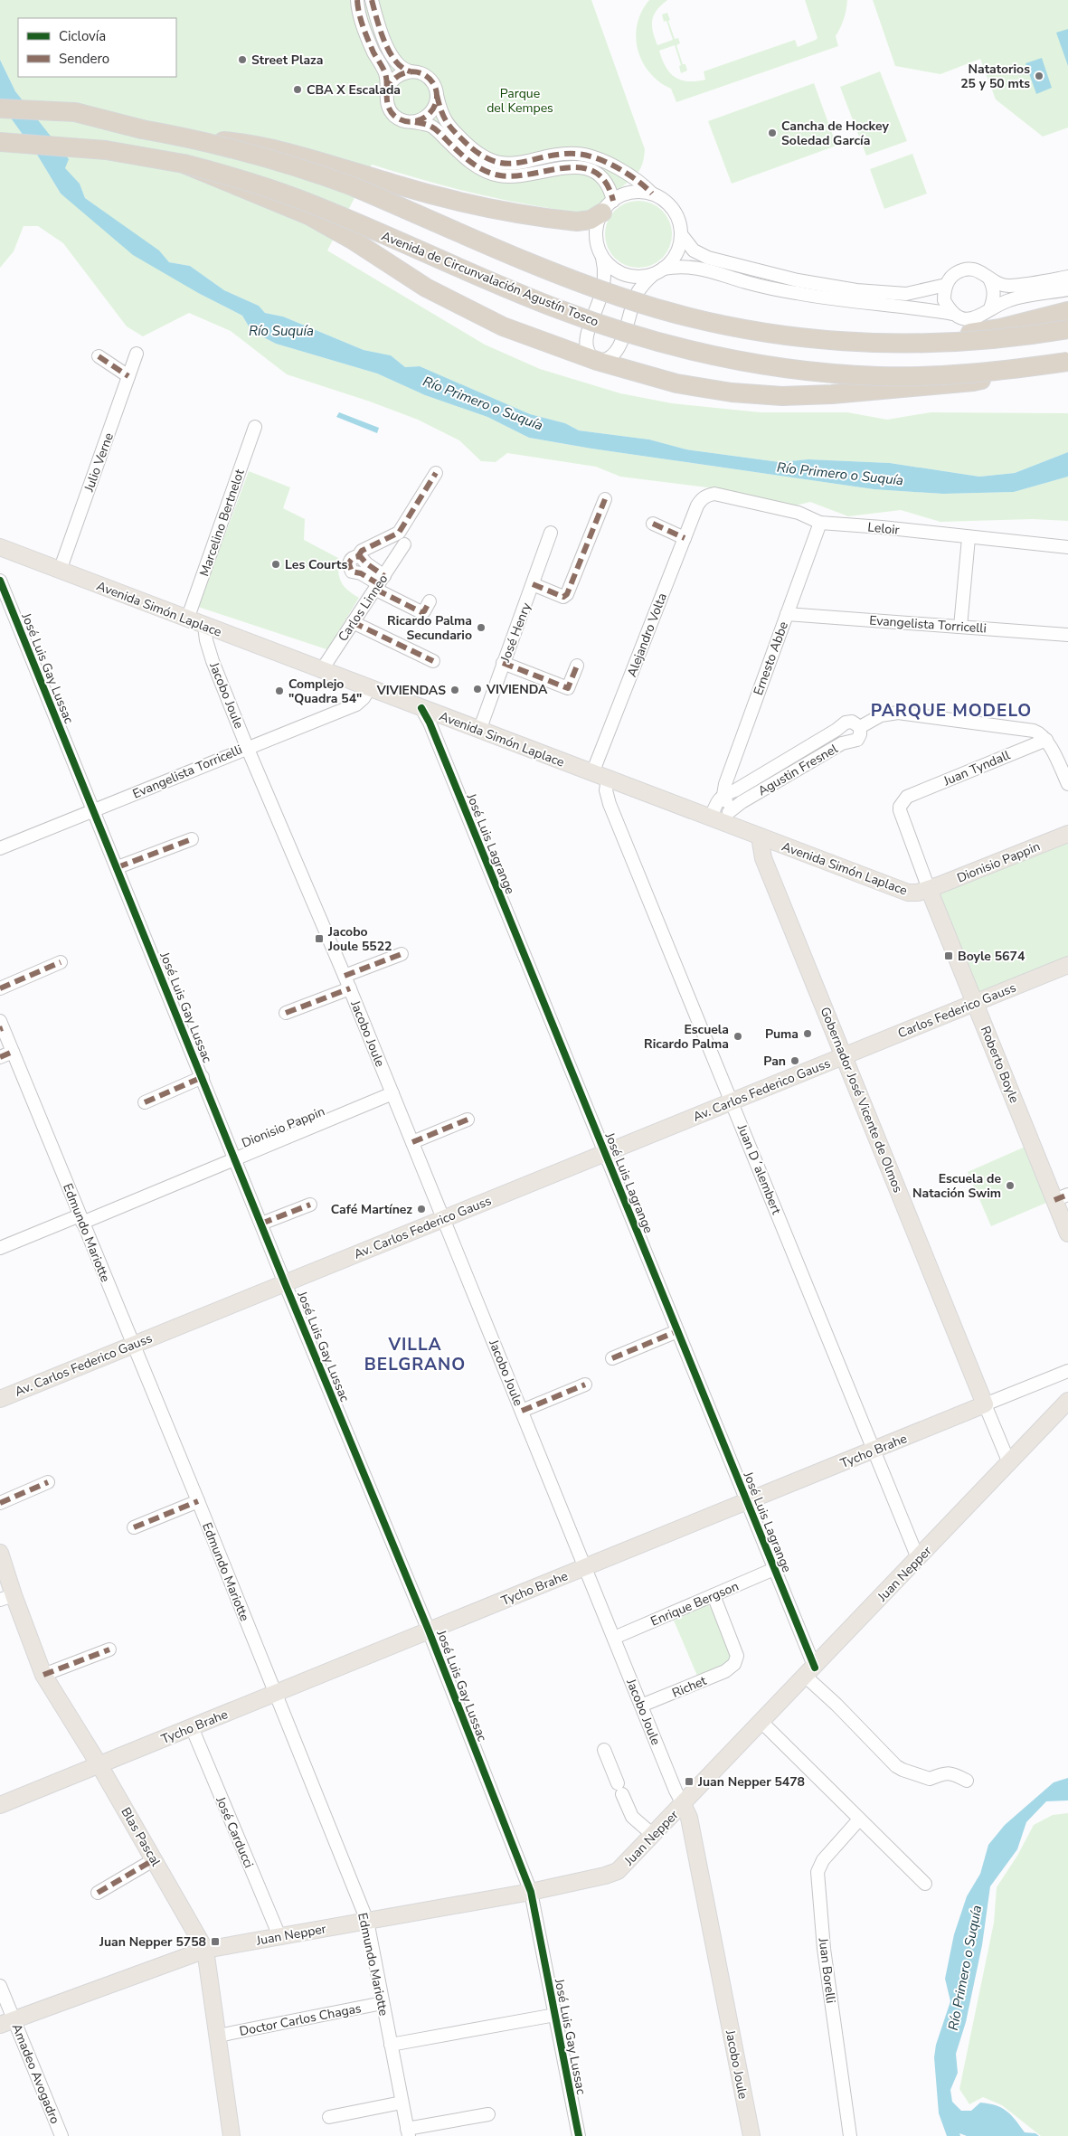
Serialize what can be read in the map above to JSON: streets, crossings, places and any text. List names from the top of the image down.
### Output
{
  "streets": {
    "highway": ["Avenida de Circunvalación Agustín Tosco"],
    "main road": [
      "Avenida Simón Laplace",
      "Jacobo Joule",
      "Dionisio Pappin",
      "Carlos Federico Gauss",
      "Roberto Boyle",
      "Av. Carlos Federico Gauss",
      "Gobernador José Vicente de Olmos",
      "Tycho Brahe",
      "Juan Nepper",
      "Blas Pascal"
    ],
    "street": [
      "Julio Verne",
      "Marcelino Bertnelot",
      "Leloir",
      "Carlos Linneo",
      "Evangelista Torricelli",
      "José Henry",
      "Alejandro Volta",
      "Ernesto Abbe",
      "José Luis Gay Lussac",
      "Juan Tyndall",
      "Agustin Fresnel",
      "José Luis Lagrange",
      "Juan D´alembert",
      "Edmundo Mariotte",
      "Enrique Bergson",
      "Richet",
      "José Carducci",
      "Juan Borelli",
      "Doctor Carlos Chagas",
      "Amadeo Avogadro"
    ]
  },
  "crossings": [
    ["Julio Verne", "Avenida Simón Laplace"],
    ["Marcelino Bertnelot", "Avenida Simón Laplace"],
    ["Leloir", "Alejandro Volta"],
    ["Leloir", "Ernesto Abbe"],
    ["Carlos Linneo", "Avenida Simón Laplace"],
    ["Avenida Simón Laplace", "Evangelista Torricelli"],
    ["Avenida Simón Laplace", "José Henry"],
    ["Avenida Simón Laplace", "Alejandro Volta"],
    ["Avenida Simón Laplace", "Ernesto Abbe"],
    ["Avenida Simón Laplace", "Jacobo Joule"],
    ["Avenida Simón Laplace", "Agustin Fresnel"],
    ["Avenida Simón Laplace", "José Luis Lagrange"],
    ["Avenida Simón Laplace", "Dionisio Pappin"],
    ["Avenida Simón Laplace", "Roberto Boyle"],
    ["Avenida Simón Laplace", "Gobernador José Vicente de Olmos"],
    ["Avenida Simón Laplace", "Juan D´alembert"],
    ["Evangelista Torricelli", "Ernesto Abbe"],
    ["Evangelista Torricelli", "José Luis Gay Lussac"],
    ["Evangelista Torricelli", "Jacobo Joule"],
    ["Ernesto Abbe", "Agustin Fresnel"],
    ["José Luis Gay Lussac", "Dionisio Pappin"],
    ["José Luis Gay Lussac", "Av. Carlos Federico Gauss"],
    ["José Luis Gay Lussac", "Tycho Brahe"],
    ["José Luis Gay Lussac", "Juan Nepper"],
    ["Jacobo Joule", "Dionisio Pappin"],
    ["Jacobo Joule", "Av. Carlos Federico Gauss"],
    ["Jacobo Joule", "Tycho Brahe"],
    ["Jacobo Joule", "Juan Nepper"],
    ["Jacobo Joule", "Enrique Bergson"],
    ["Jacobo Joule", "Richet"],
    ["Juan Tyndall", "Agustin Fresnel"],
    ["Juan Tyndall", "Roberto Boyle"],
    ["José Luis Lagrange", "Av. Carlos Federico Gauss"],
    ["José Luis Lagrange", "Tycho Brahe"],
    ["José Luis Lagrange", "Juan Nepper"],
    ["José Luis Lagrange", "Enrique Bergson"],
    ["Dionisio Pappin", "Roberto Boyle"],
    ["Dionisio Pappin", "Edmundo Mariotte"],
    ["Carlos Federico Gauss", "Roberto Boyle"],
    ["Carlos Federico Gauss", "Av. Carlos Federico Gauss"],
    ["Carlos Federico Gauss", "Gobernador José Vicente de Olmos"],
    ["Av. Carlos Federico Gauss", "Gobernador José Vicente de Olmos"],
    ["Av. Carlos Federico Gauss", "Juan D´alembert"],
    ["Av. Carlos Federico Gauss", "Edmundo Mariotte"],
    ["Gobernador José Vicente de Olmos", "Tycho Brahe"],
    ["Gobernador José Vicente de Olmos", "Juan Nepper"],
    ["Juan D´alembert", "Tycho Brahe"],
    ["Juan D´alembert", "Juan Nepper"],
    ["Edmundo Mariotte", "Tycho Brahe"],
    ["Edmundo Mariotte", "Juan Nepper"],
    ["Edmundo Mariotte", "Doctor Carlos Chagas"],
    ["Tycho Brahe", "José Carducci"],
    ["Tycho Brahe", "Blas Pascal"],
    ["Juan Nepper", "José Carducci"],
    ["Juan Nepper", "Blas Pascal"],
    ["Juan Nepper", "Amadeo Avogadro"],
    ["Enrique Bergson", "Richet"],
    ["Blas Pascal", "Doctor Carlos Chagas"]
  ],
  "districts": ["PARQUE MODELO", "VILLA BELGRANO"],
  "water": ["Río Suquía", "Río Primero o Suquía"],
  "parks": ["Parque del Kempes"],
  "places": {
    "other": [
      "Street Plaza",
      "Natatorios 25 y 50 mts",
      "CBA X Escalada",
      "Cancha de Hockey Soledad García",
      "Les Courts",
      "Ricardo Palma Secundario",
      "VIVIENDA",
      "VIVIENDAS",
      "Complejo \"Quadra 54\"",
      "Puma",
      "Escuela Ricardo Palma",
      "Pan",
      "Escuela de Natación Swim",
      "Café Martínez"
    ],
    "transit": [
      "Jacobo Joule 5522",
      "Boyle 5674",
      "Juan Nepper 5478",
      "Juan Nepper 5758"
    ]
  },
  "legend": ["Ciclovía", "Sendero"]
}
